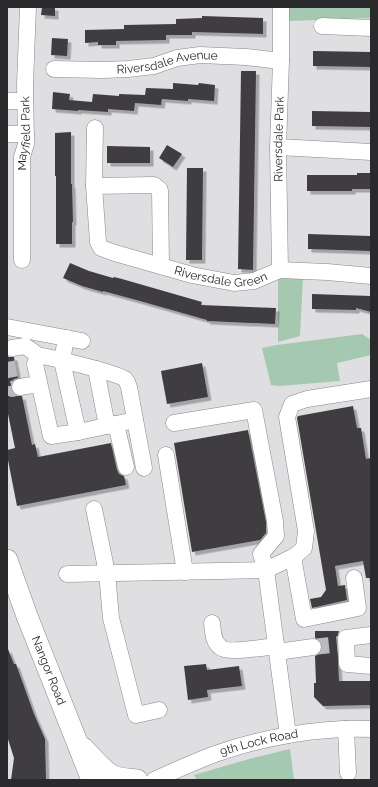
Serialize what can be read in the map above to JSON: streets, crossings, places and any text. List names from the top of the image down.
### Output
{
  "streets": {
    "main road": ["Nangor Road"],
    "street": [
      "Riversdale Avenue",
      "Mayfield Park",
      "Riversdale Park",
      "Riversdale Green",
      "9th Lock Road"
    ]
  },
  "crossings": [
    ["Riversdale Avenue", "Riversdale Park"],
    ["Riversdale Park", "Riversdale Green"]
  ]
}
